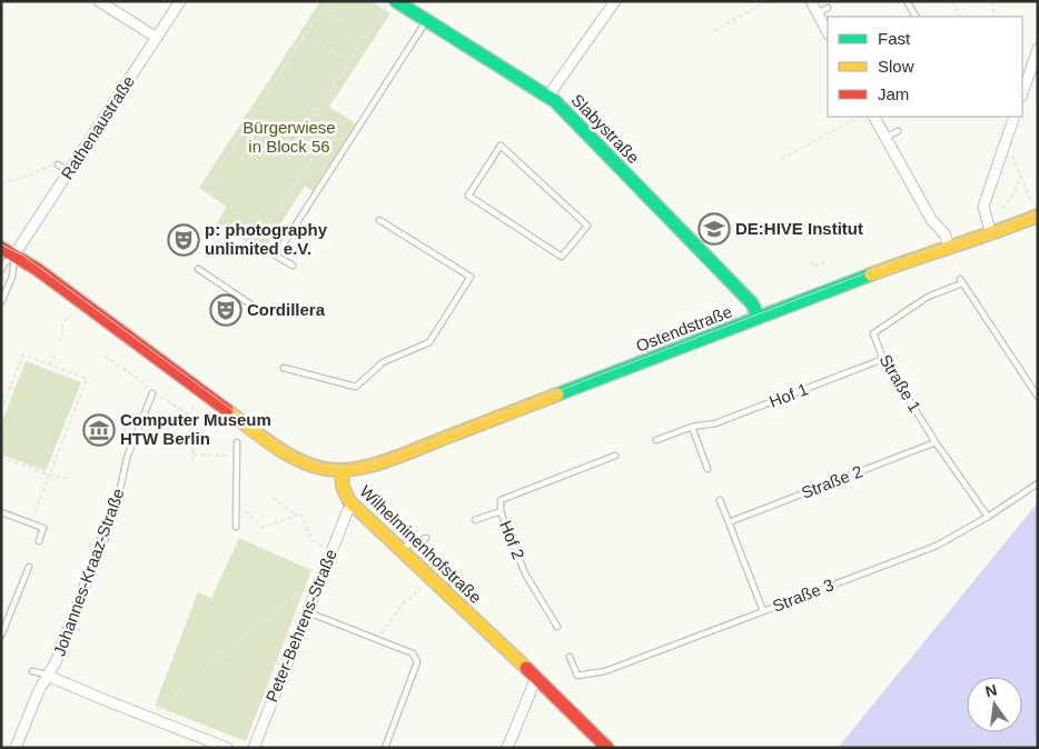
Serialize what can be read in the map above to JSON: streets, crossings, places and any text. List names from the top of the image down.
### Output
{
  "streets": {
    "street": [
      "Rathenaustraße",
      "Slabystraße",
      "Ostendstraße",
      "Wilhelminenhofstraße",
      "Johannes-Kraaz-Straße",
      "Peter-Behrens-Straße"
    ],
    "lane": [
      "Straße 1",
      "Hof 1",
      "Straße 2",
      "Hof 2",
      "Straße 3"
    ]
  },
  "crossings": [
    ["Slabystraße", "Ostendstraße"],
    ["Ostendstraße", "Wilhelminenhofstraße"],
    ["Straße 1", "Hof 1"],
    ["Straße 1", "Straße 2"],
    ["Straße 1", "Straße 3"],
    ["Wilhelminenhofstraße", "Peter-Behrens-Straße"]
  ],
  "parks": ["Bürgerwiese in Block 56"],
  "places": {
    "school or university": ["DE:HIVE Institut"],
    "theatre": ["p: photography unlimited e.V.", "Cordillera"],
    "museum": ["Computer Museum HTW Berlin"]
  },
  "legend": ["Fast", "Slow", "Jam"],
  "north": "top"
}
